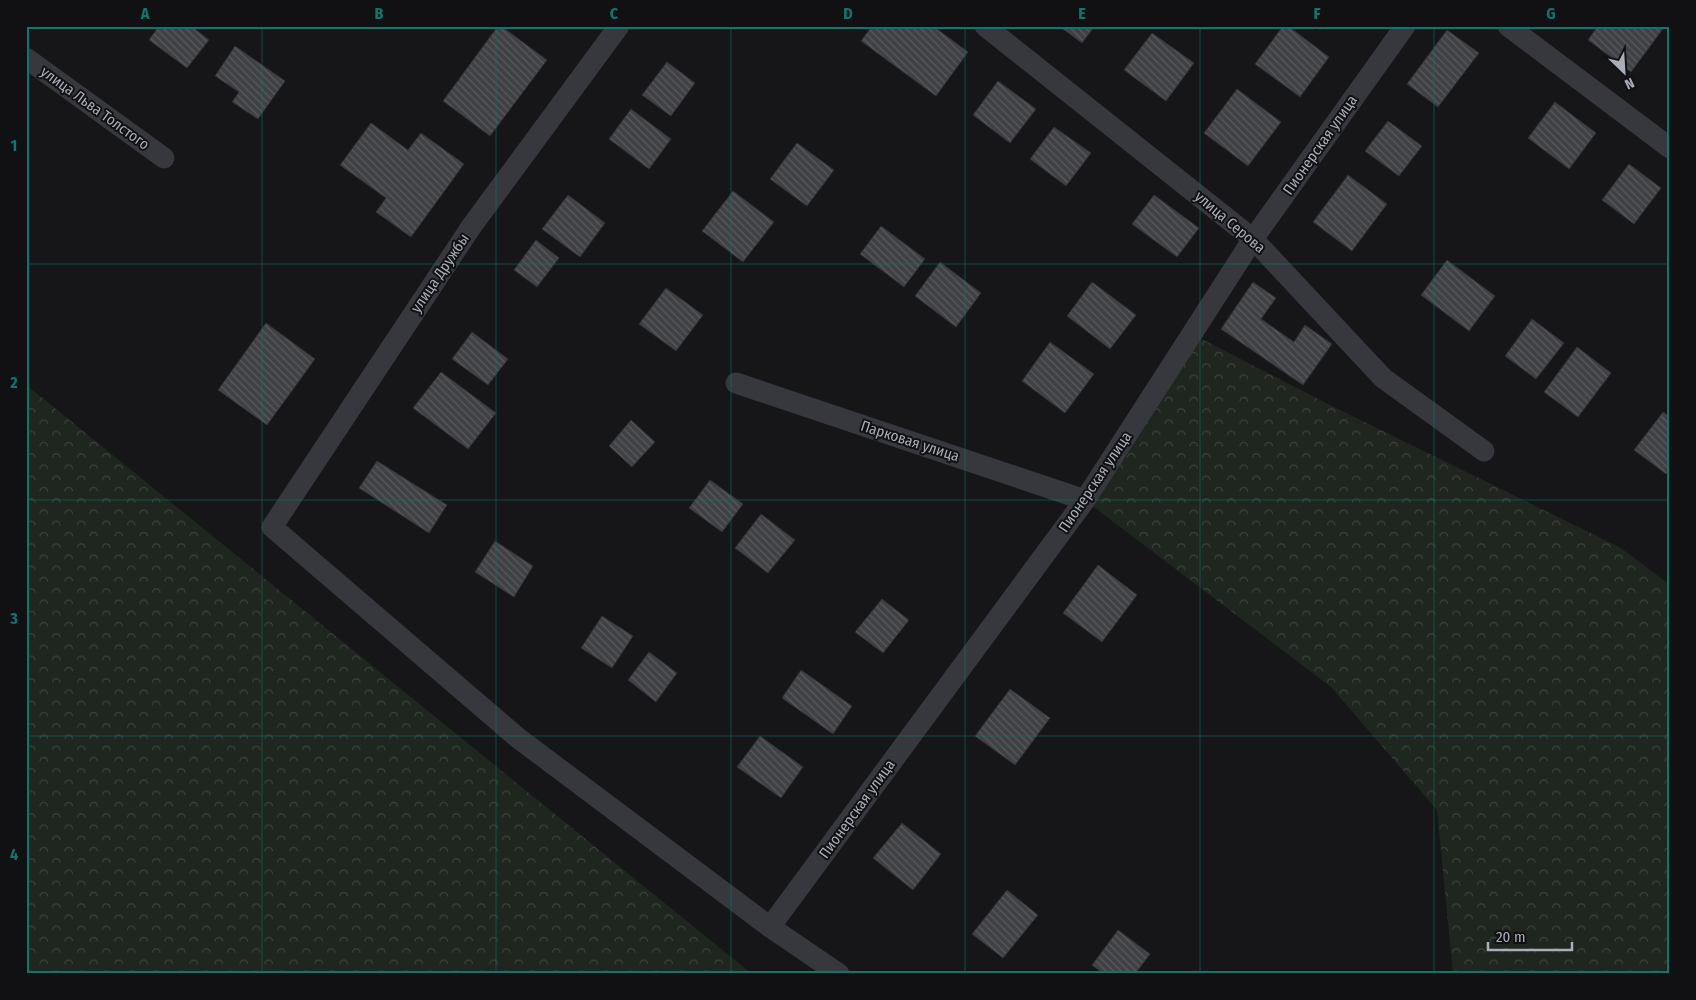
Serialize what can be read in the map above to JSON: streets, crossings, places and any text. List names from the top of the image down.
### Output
{
  "streets": {
    "street": [
      "улица Льва Толстого",
      "Пионерская улица",
      "улица Серова",
      "улица Дружбы",
      "Парковая улица"
    ]
  },
  "crossings": [
    ["Пионерская улица", "улица Серова"],
    ["Пионерская улица", "улица Дружбы"],
    ["Пионерская улица", "Парковая улица"]
  ],
  "scale_bar": "20 m",
  "north": "bottom right",
  "grid": {
    "columns": [
      "A",
      "B",
      "C",
      "D",
      "E",
      "F",
      "G"
    ],
    "rows": [
      "1",
      "2",
      "3",
      "4"
    ]
  }
}
